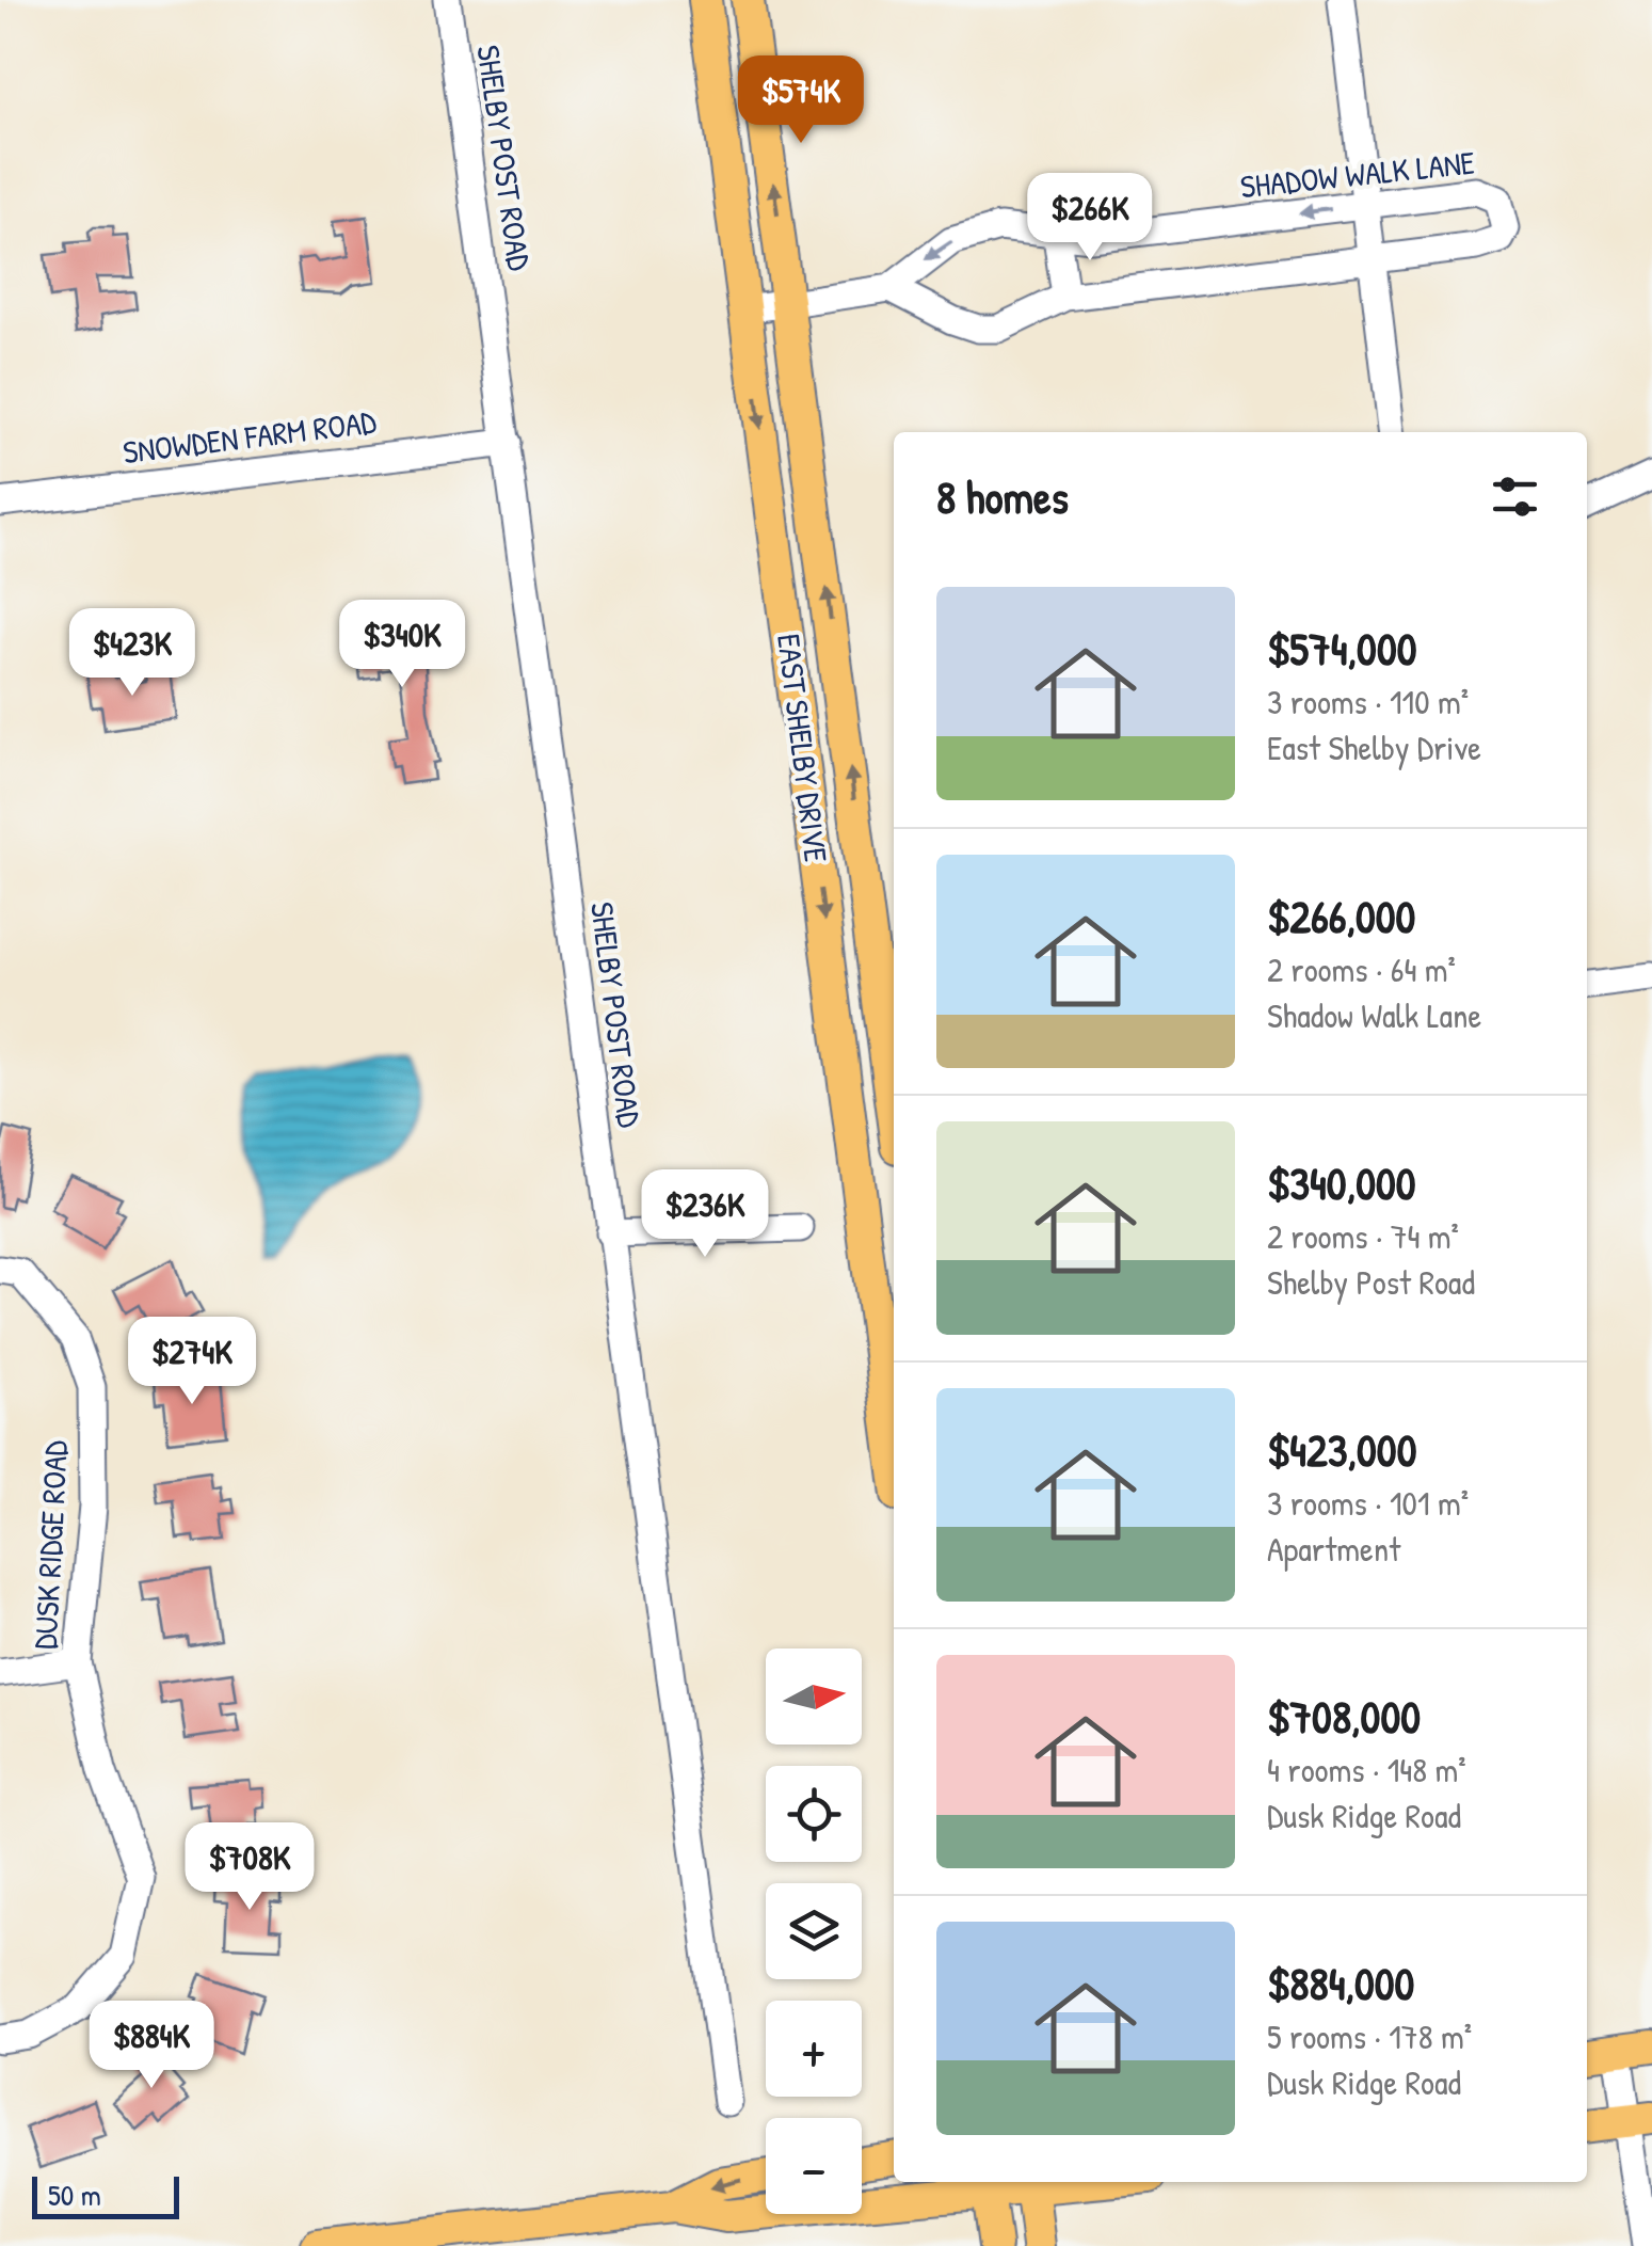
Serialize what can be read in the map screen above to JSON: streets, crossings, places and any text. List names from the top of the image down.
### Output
{
  "streets": {
    "main road": ["EAST SHELBY DRIVE"],
    "street": [
      "SHELBY POST ROAD",
      "SHADOW WALK LANE",
      "SNOWDEN FARM ROAD",
      "DUSK RIDGE ROAD"
    ]
  },
  "crossings": [
    ["SHELBY POST ROAD", "SNOWDEN FARM ROAD"],
    ["SHADOW WALK LANE", "EAST SHELBY DRIVE"]
  ],
  "scale_bar": "50 m",
  "north": "right",
  "page": {
    "price": [
      "$574K",
      "$266K",
      "$340K",
      "$423K",
      "$236K",
      "$274K",
      "$708K",
      "$884K"
    ],
    "heading": "8 homes",
    "list": [
      {
        "name": "$574,000",
        "note": "3 rooms · 110 m² · East Shelby Drive"
      },
      {
        "name": "$266,000",
        "note": "2 rooms · 64 m² · Shadow Walk Lane"
      },
      {
        "name": "$340,000",
        "note": "2 rooms · 74 m² · Shelby Post Road"
      },
      {
        "name": "$423,000",
        "note": "3 rooms · 101 m² · Apartment"
      },
      {
        "name": "$708,000",
        "note": "4 rooms · 148 m² · Dusk Ridge Road"
      },
      {
        "name": "$884,000",
        "note": "5 rooms · 178 m² · Dusk Ridge Road"
      }
    ],
    "map_buttons": ["+", "−"],
    "scale": "50 m"
  }
}
